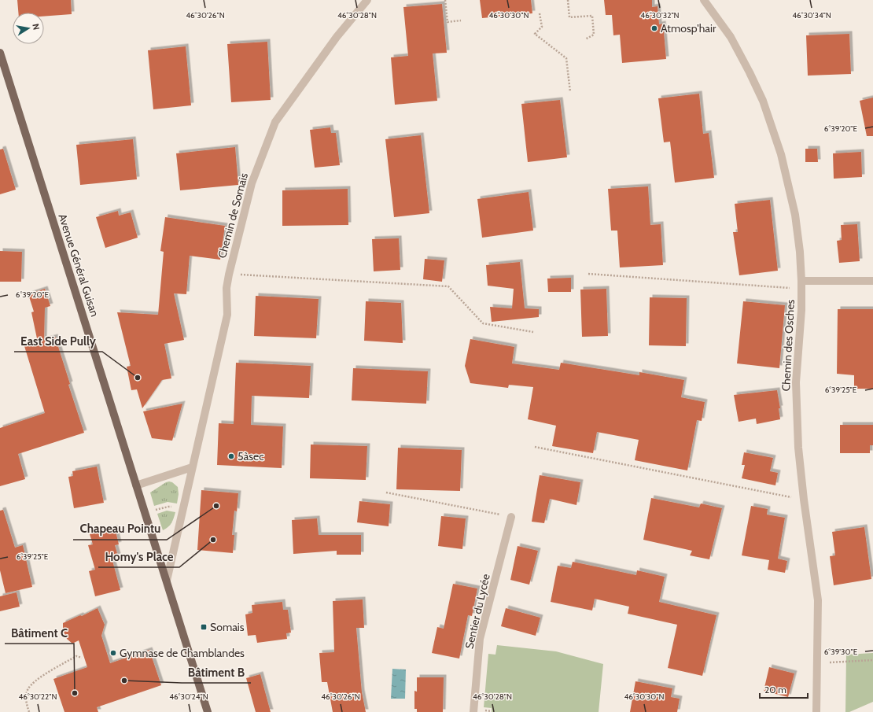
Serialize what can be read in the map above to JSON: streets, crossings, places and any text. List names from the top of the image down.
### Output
{
  "streets": {
    "main road": ["Avenue Général Guisan"],
    "street": ["Chemin de Somais", "Chemin des Osches", "Sentier du Lycée"]
  },
  "crossings": [
    ["Chemin de Somais", "Avenue Général Guisan"]
  ],
  "places": {
    "other": [
      "Atmosp'hair",
      "East Side Pully",
      "5àsec",
      "Chapeau Pointu",
      "Homy's Place",
      "Gymnase de Chamblandes",
      "Bâtiment B",
      "Bâtiment C"
    ],
    "transit": ["Somais"]
  },
  "scale_bar": "20 m",
  "north": "right",
  "coordinates": [
    "46°30'26\"N",
    "46°30'28\"N",
    "46°30'30\"N",
    "46°30'32\"N",
    "46°30'34\"N",
    "6°39'20\"E",
    "6°39'25\"E",
    "6°39'30\"E",
    "46°30'22\"N",
    "46°30'24\"N"
  ]
}
